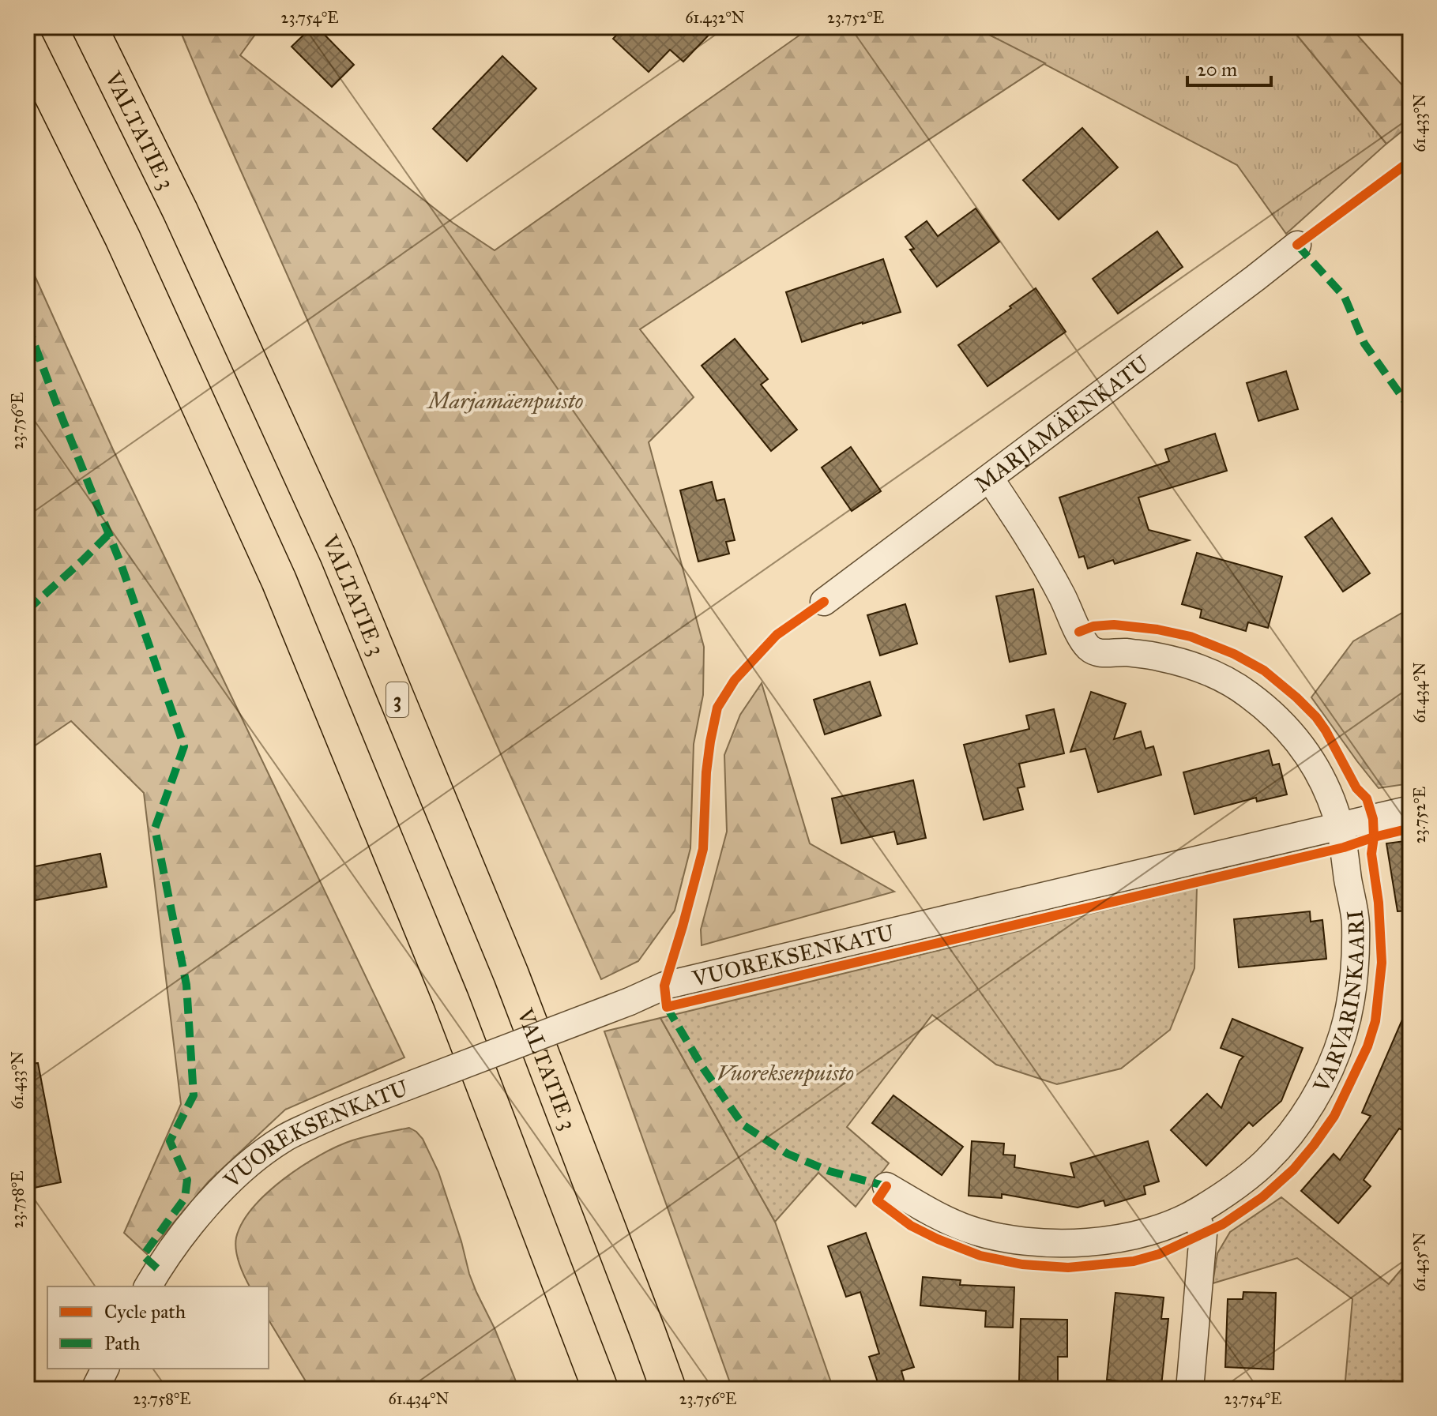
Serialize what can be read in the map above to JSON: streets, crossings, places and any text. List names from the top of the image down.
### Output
{
  "streets": {
    "highway": ["VALTATIE 3", "3"],
    "street": ["MARJAMÄENKATU", "VUOREKSENKATU", "VARVARINKAARI"]
  },
  "crossings": [
    ["MARJAMÄENKATU", "VARVARINKAARI"],
    ["VUOREKSENKATU", "VARVARINKAARI"]
  ],
  "parks": ["Marjamäenpuisto", "Vuoreksenpuisto"],
  "legend": ["Cycle path", "Path"],
  "scale_bar": "20 m",
  "coordinates": [
    "23.754°E",
    "61.432°N",
    "23.752°E",
    "61.433°N",
    "23.756°E",
    "61.434°N",
    "23.758°E",
    "61.435°N"
  ]
}
